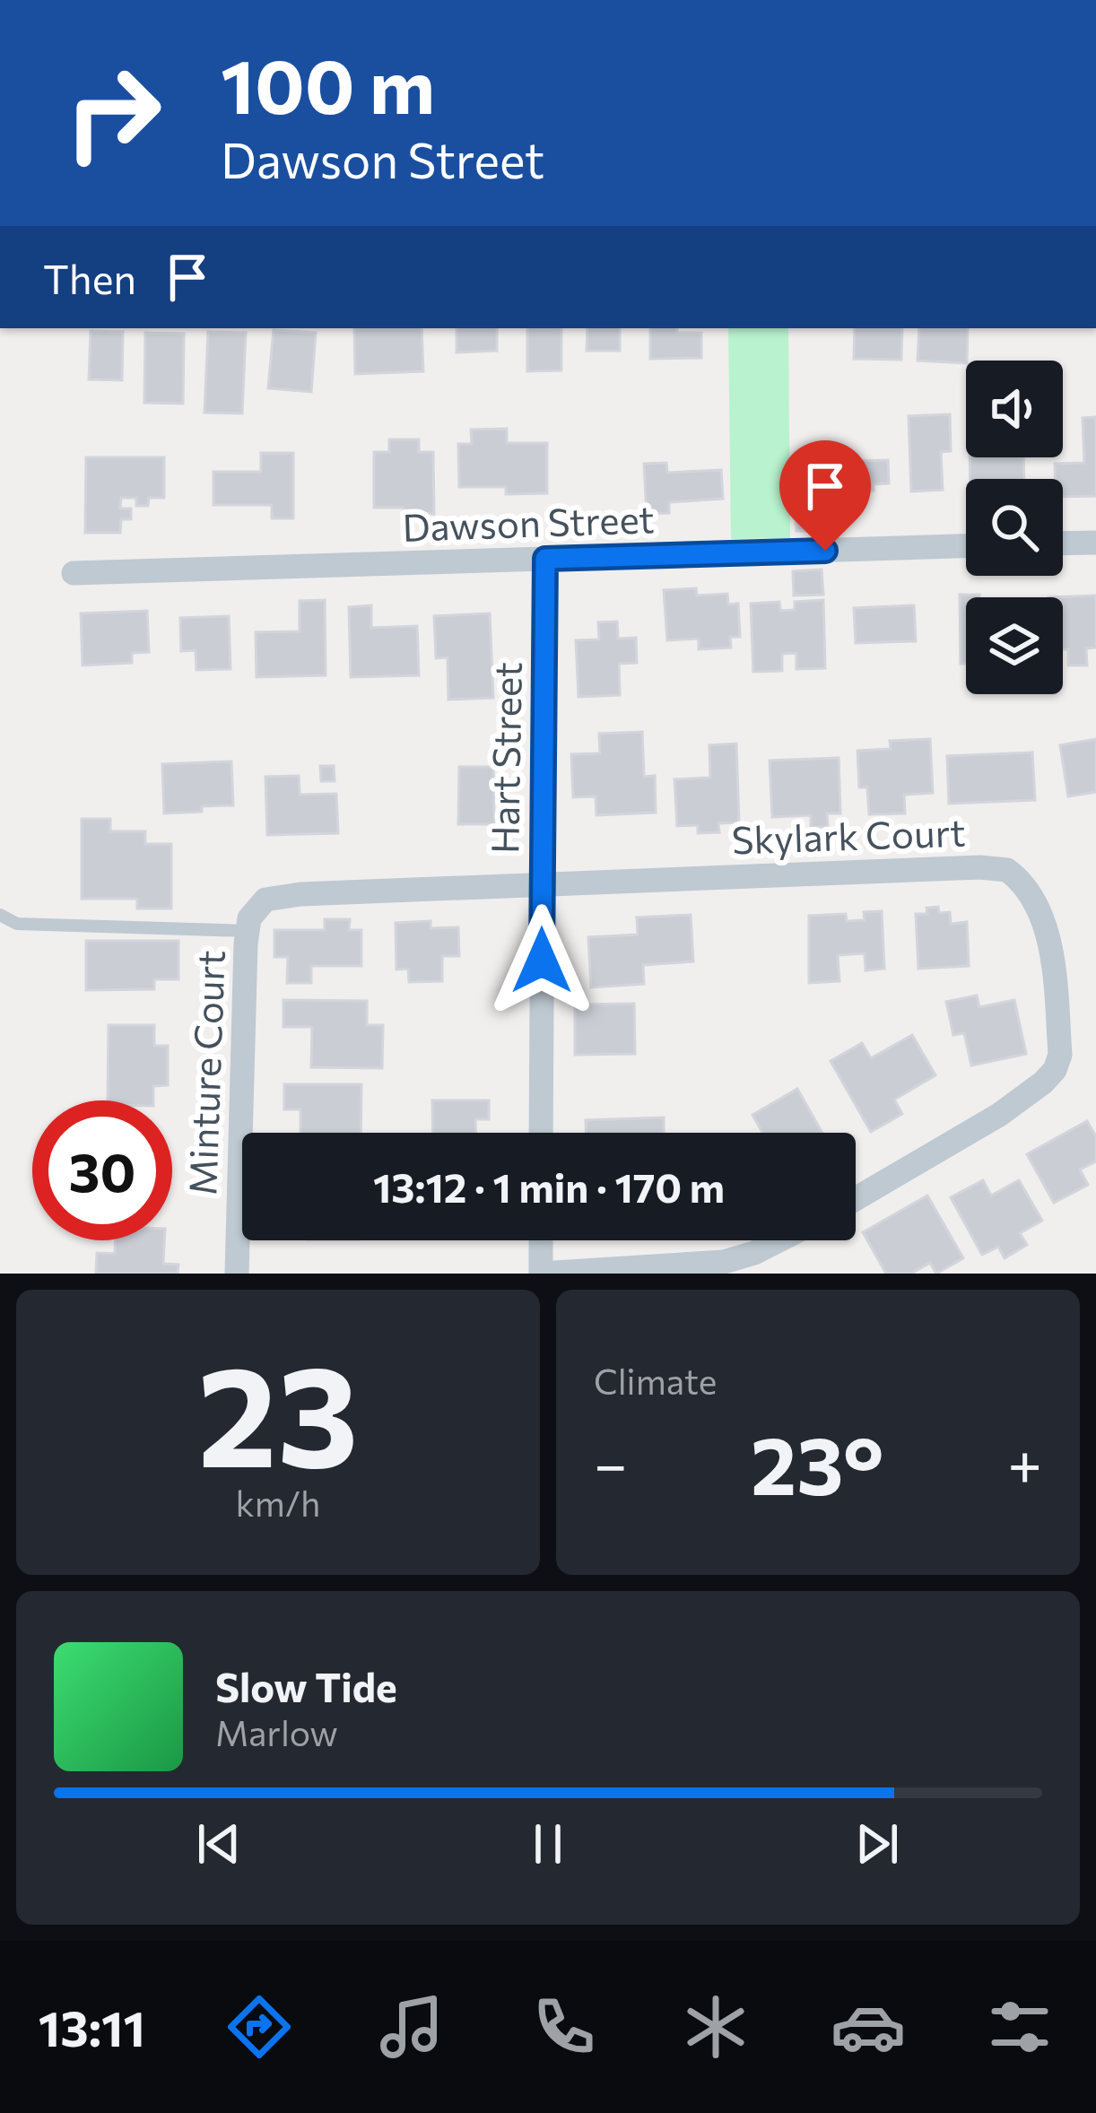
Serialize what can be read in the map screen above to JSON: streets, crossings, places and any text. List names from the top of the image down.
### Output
{
  "streets": {
    "street": [
      "Dawson Street",
      "Hart Street",
      "Skylark Court",
      "Minture Court"
    ]
  },
  "crossings": [
    ["Dawson Street", "Hart Street"],
    ["Hart Street", "Skylark Court"],
    ["Hart Street", "Minture Court"],
    ["Skylark Court", "Minture Court"]
  ],
  "page": {
    "turn": ["100 m", "Dawson Street"],
    "then": "Then",
    "limit": "30",
    "trip": "13:12 · 1 min · 170 m",
    "tile": [
      ["23", "km/h"],
      "Climate"
    ],
    "heat": ["−", "23°", "+"],
    "song": ["Slow Tide", "Marlow"],
    "tabs": "13:11"
  }
}
